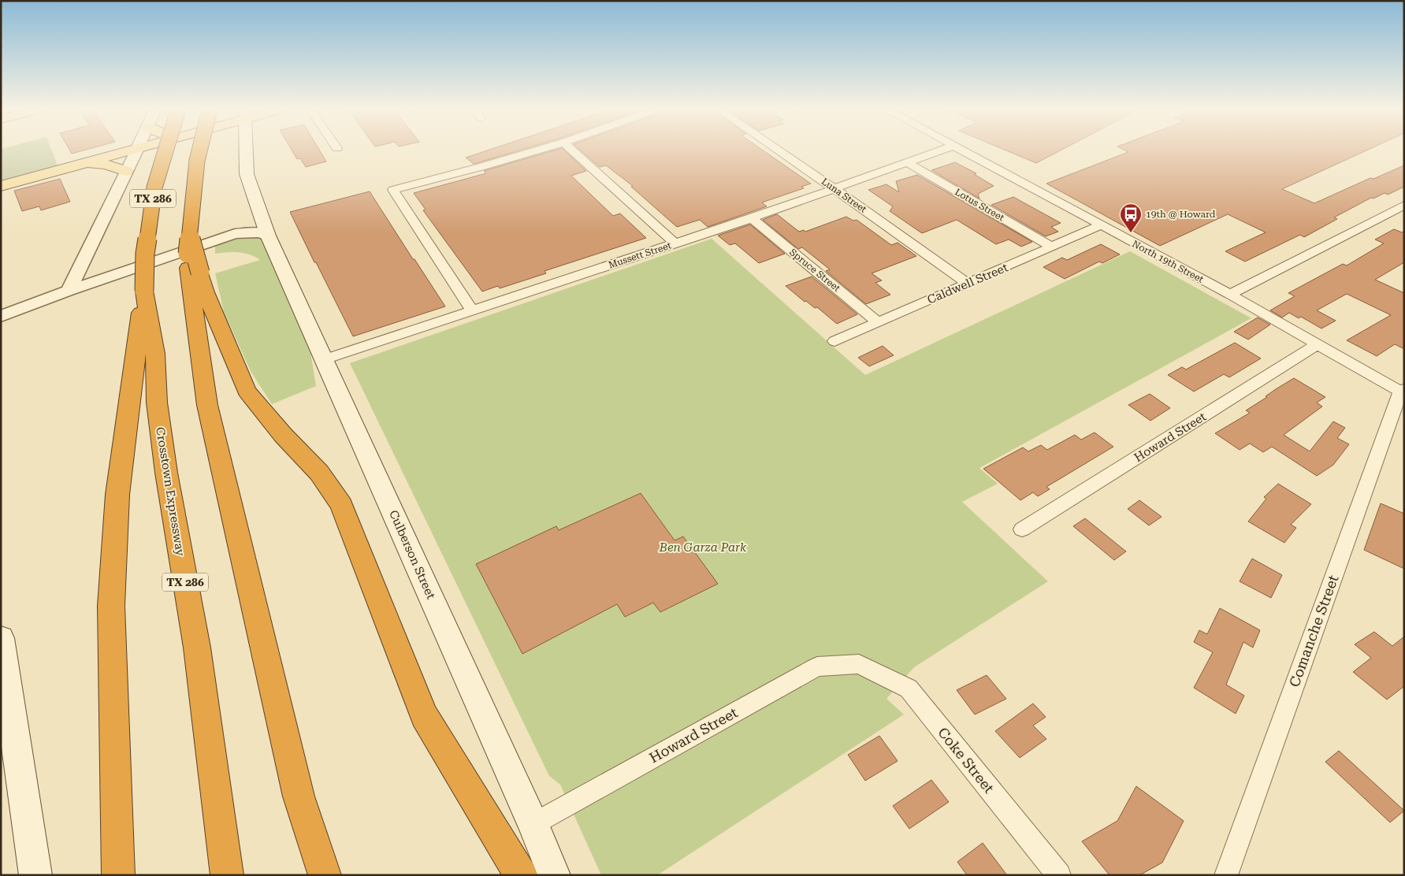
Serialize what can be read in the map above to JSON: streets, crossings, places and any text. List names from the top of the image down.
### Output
{
  "streets": {
    "highway": ["TX 286", "Crosstown Expressway"],
    "main road": ["Culberson Street"],
    "street": [
      "Luna Street",
      "Lotus Street",
      "Mussett Street",
      "North 19th Street",
      "Spruce Street",
      "Caldwell Street",
      "Howard Street",
      "Comanche Street",
      "Coke Street"
    ]
  },
  "crossings": [
    ["Luna Street", "Mussett Street"],
    ["Luna Street", "Caldwell Street"],
    ["Lotus Street", "Mussett Street"],
    ["Lotus Street", "Caldwell Street"],
    ["Mussett Street", "Spruce Street"],
    ["Mussett Street", "Culberson Street"],
    ["North 19th Street", "Caldwell Street"],
    ["North 19th Street", "Howard Street"],
    ["North 19th Street", "Comanche Street"],
    ["Spruce Street", "Caldwell Street"],
    ["Howard Street", "Culberson Street"],
    ["Howard Street", "Coke Street"]
  ],
  "parks": ["Ben Garza Park"],
  "places": {
    "bus stop": ["19th @ Howard"]
  }
}
